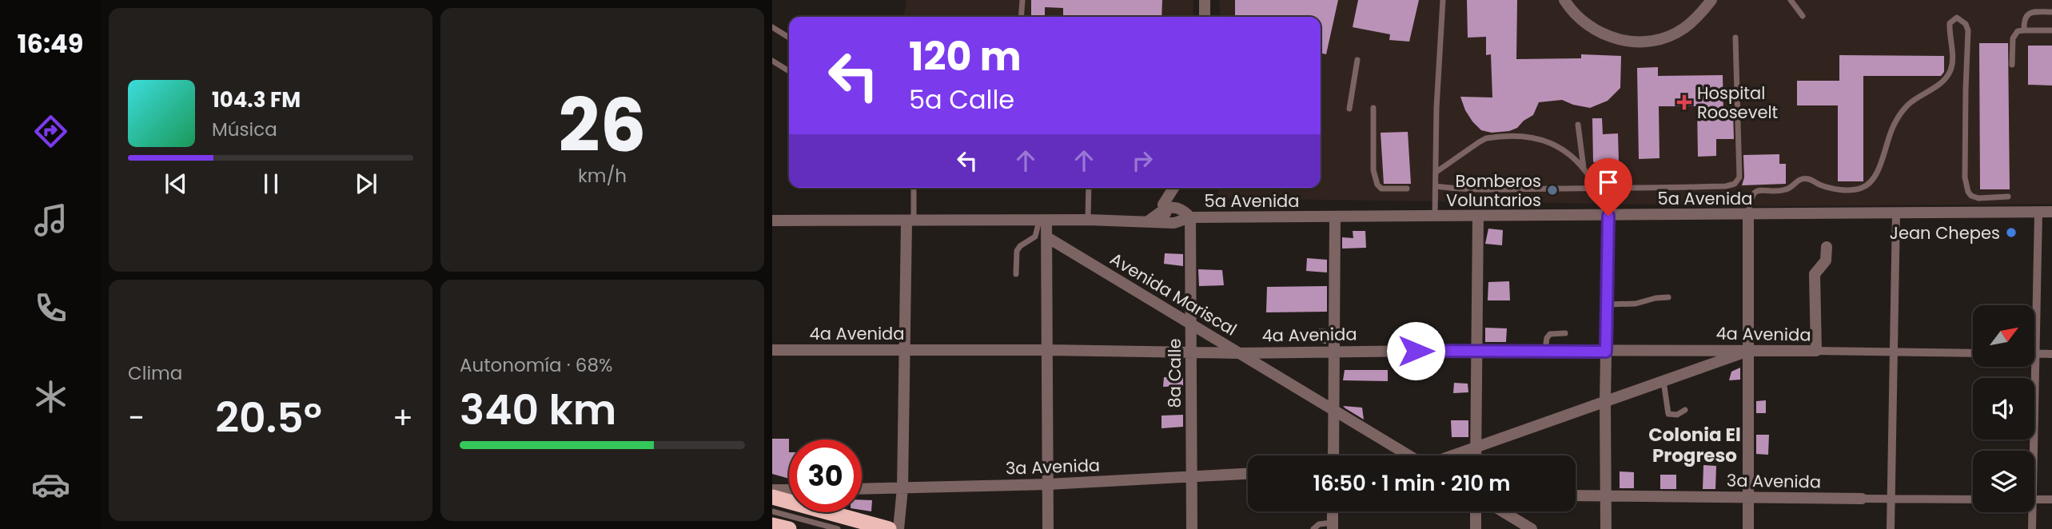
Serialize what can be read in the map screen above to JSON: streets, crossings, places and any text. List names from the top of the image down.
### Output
{
  "streets": {
    "street": [
      "5a Avenida",
      "Avenida Mariscal",
      "4a Avenida",
      "8a Calle",
      "3a Avenida"
    ]
  },
  "crossings": [
    ["5a Avenida", "8a Calle"],
    ["Avenida Mariscal", "4a Avenida"],
    ["Avenida Mariscal", "8a Calle"],
    ["4a Avenida", "8a Calle"],
    ["8a Calle", "3a Avenida"]
  ],
  "districts": ["Colonia El Progreso"],
  "places": {
    "health": ["Hospital Roosevelt"],
    "other": ["Bomberos Voluntarios", "Jean Chepes"]
  },
  "north": "top right",
  "page": {
    "tabs": "16:49",
    "tile": [
      ["26", "km/h"],
      "Clima",
      ["Autonomía · 68%", "340 km"]
    ],
    "turn": ["120 m", "5a Calle"],
    "song": ["104.3 FM", "Música"],
    "heat": ["−", "20.5°", "+"],
    "limit": "30",
    "trip": "16:50 · 1 min · 210 m"
  }
}
